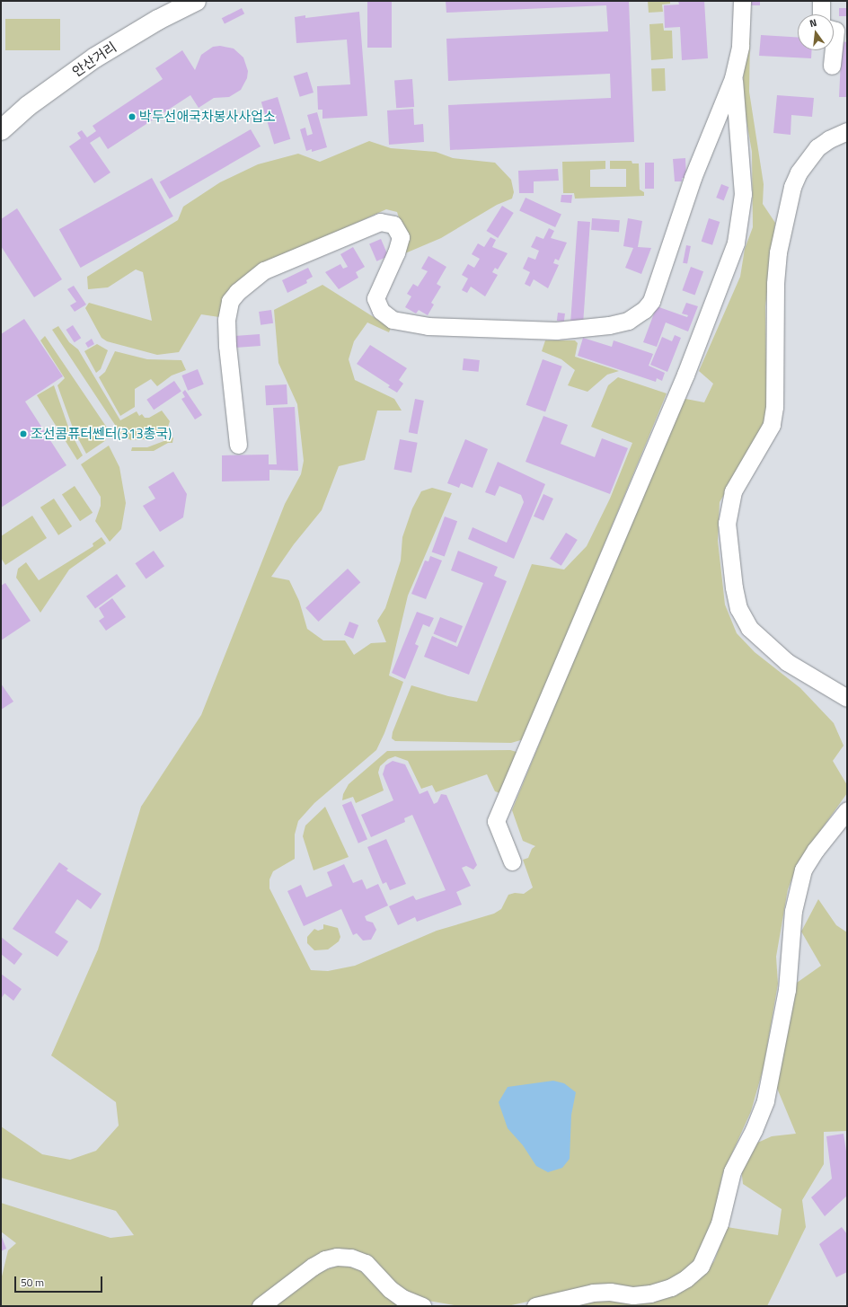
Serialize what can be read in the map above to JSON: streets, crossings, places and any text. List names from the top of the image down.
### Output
{
  "streets": {
    "main road": ["안산거리"]
  },
  "places": ["박두선애국차봉사사업소", "조선콤퓨터쎈터(313총국)"],
  "scale_bar": "50 m",
  "north": "top"
}
